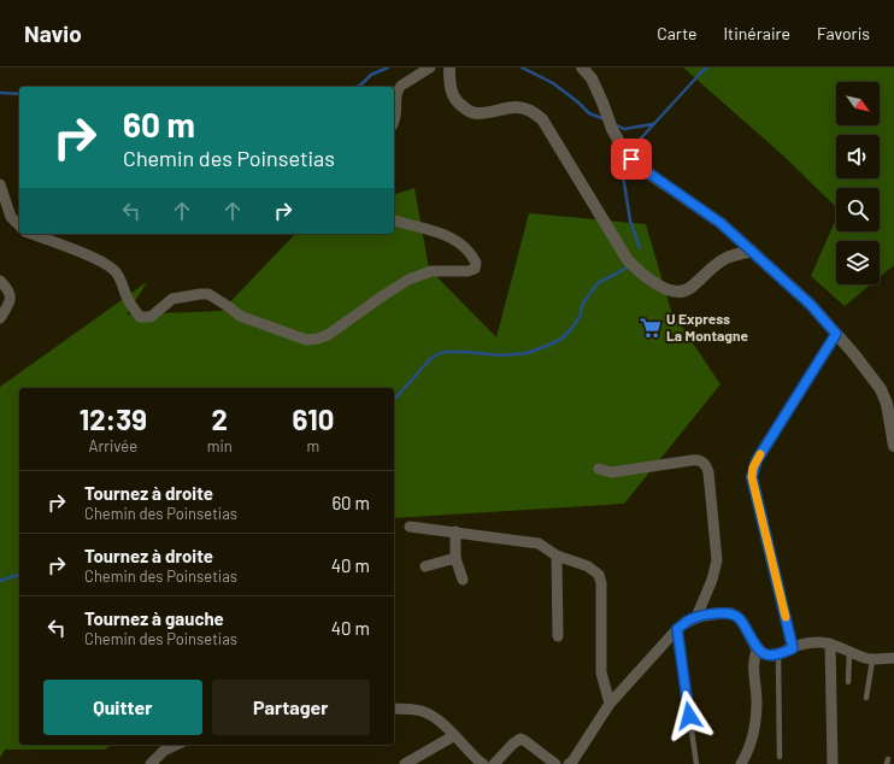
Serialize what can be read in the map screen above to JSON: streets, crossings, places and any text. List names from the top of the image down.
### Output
{
  "places": {
    "supermarket": ["U Express La Montagne"]
  },
  "north": "bottom right",
  "page": {
    "header": "Navio",
    "nav": ["Carte", "Itinéraire", "Favoris"],
    "turn": ["60 m", "Chemin des Poinsetias"],
    "eta": [
      "12:39",
      "Arrivée",
      "2",
      "min",
      "610",
      "m"
    ],
    "list": [
      {
        "name": "Tournez à droite",
        "note": "Chemin des Poinsetias",
        "value": "60 m"
      },
      {
        "name": "Tournez à droite",
        "note": "Chemin des Poinsetias",
        "value": "40 m"
      },
      {
        "name": "Tournez à gauche",
        "note": "Chemin des Poinsetias",
        "value": "40 m"
      }
    ],
    "buttons": ["Quitter", "Partager"]
  }
}
